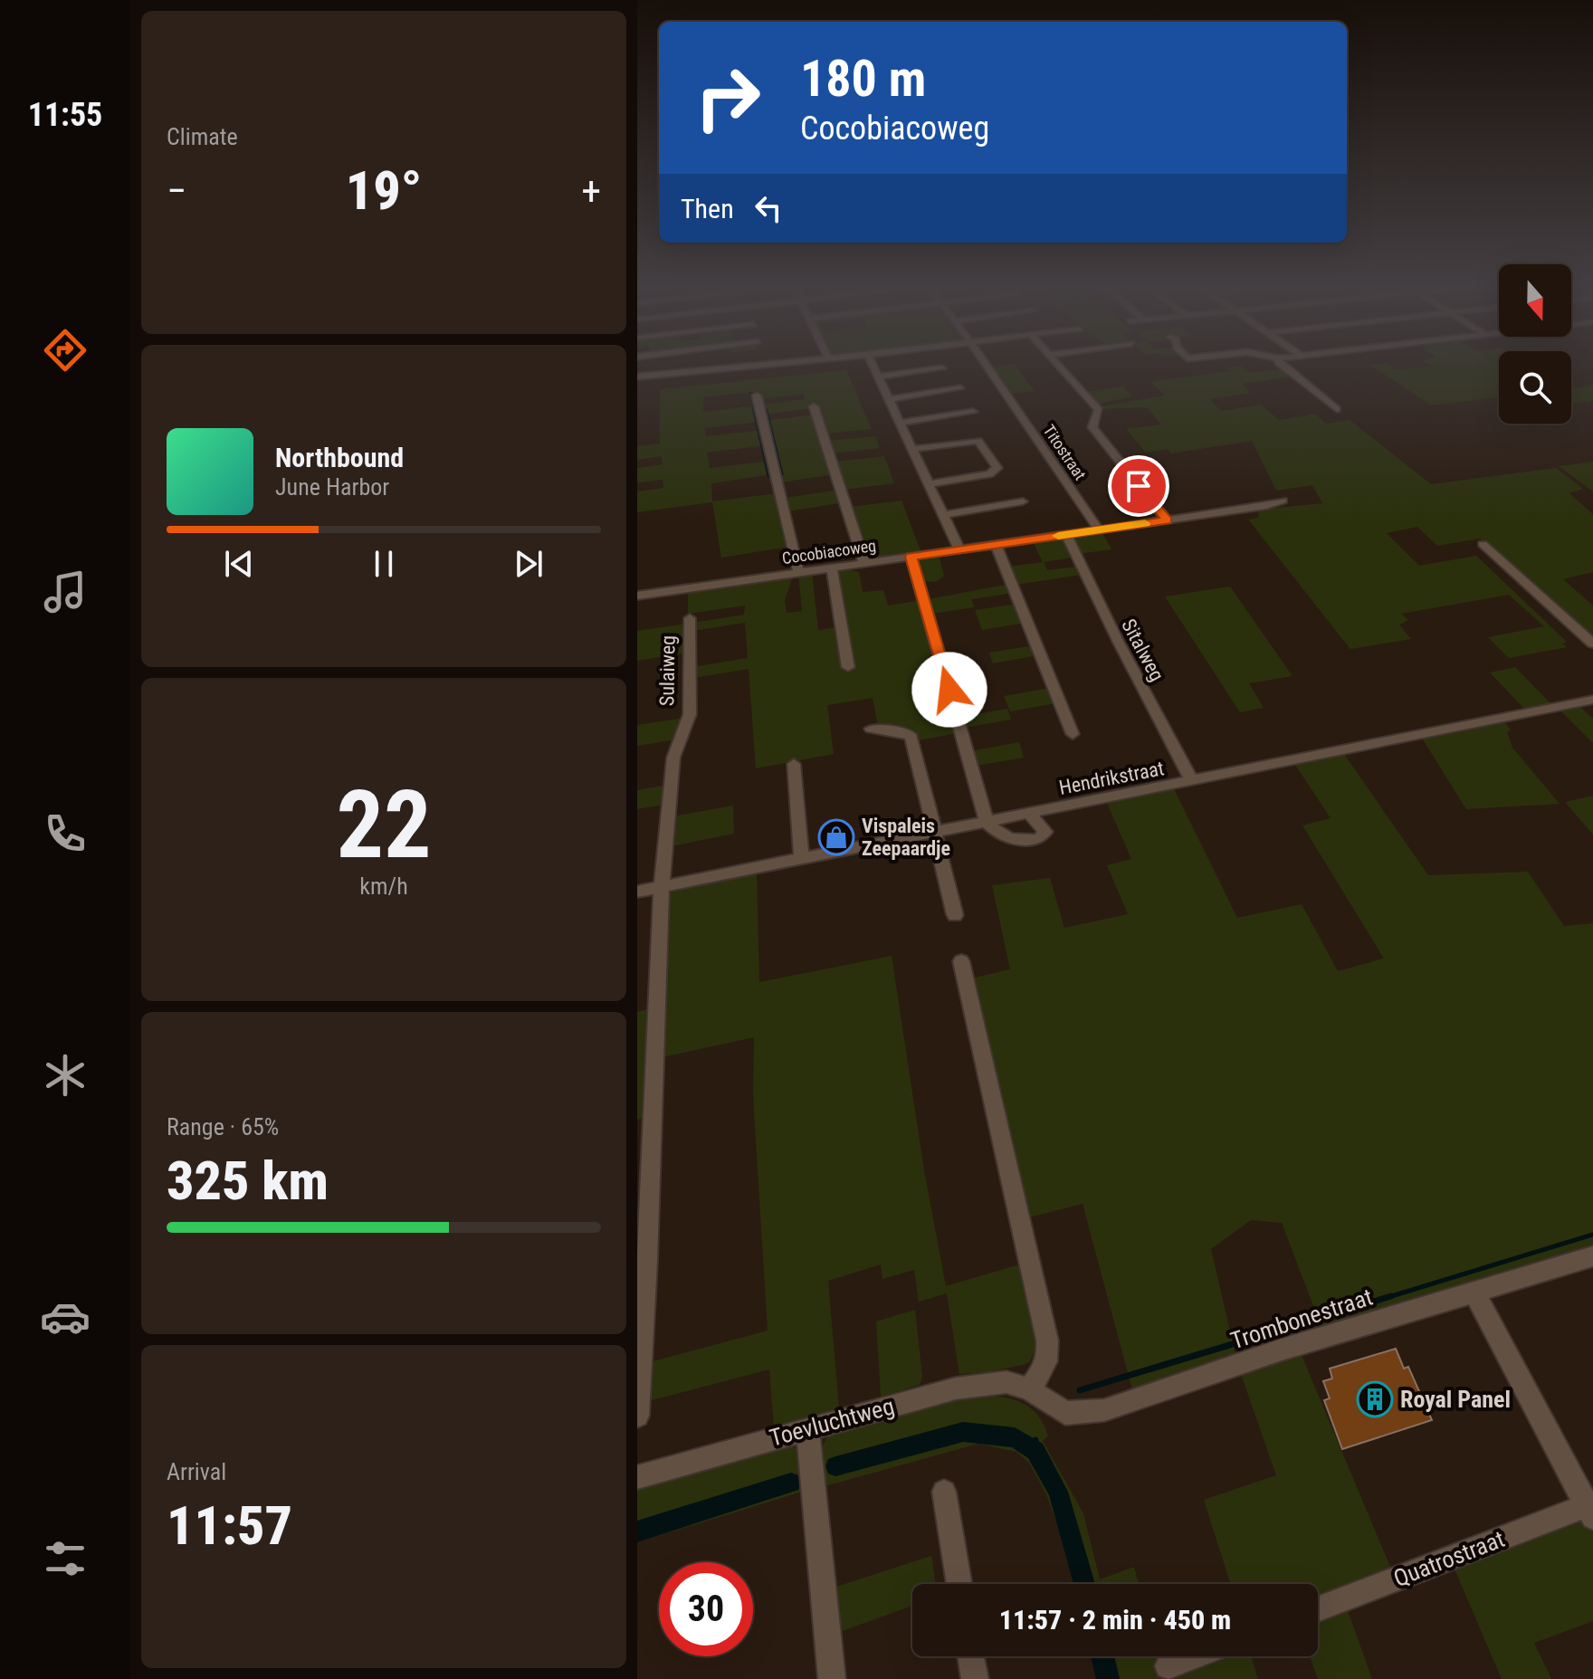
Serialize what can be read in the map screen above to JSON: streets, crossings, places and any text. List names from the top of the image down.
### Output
{
  "streets": {
    "street": [
      "Titostraat",
      "Cocobiacoweg",
      "Sitalweg",
      "Sulaiweg",
      "Hendrikstraat",
      "Trombonestraat",
      "Toevluchtweg",
      "Quatrostraat"
    ]
  },
  "crossings": [
    ["Titostraat", "Cocobiacoweg"],
    ["Cocobiacoweg", "Sitalweg"],
    ["Sitalweg", "Hendrikstraat"],
    ["Sulaiweg", "Hendrikstraat"],
    ["Trombonestraat", "Toevluchtweg"]
  ],
  "places": {
    "shop": ["Vispaleis Zeepaardje"],
    "building": ["Royal Panel"]
  },
  "north": "bottom",
  "page": {
    "tabs": "11:55",
    "tile": [
      "Climate",
      ["22", "km/h"],
      ["Range · 65%", "325 km"],
      ["Arrival", "11:57"]
    ],
    "turn": ["180 m", "Cocobiacoweg"],
    "heat": ["−", "19°", "+"],
    "then": "Then",
    "song": ["Northbound", "June Harbor"],
    "limit": "30",
    "trip": "11:57 · 2 min · 450 m"
  }
}
